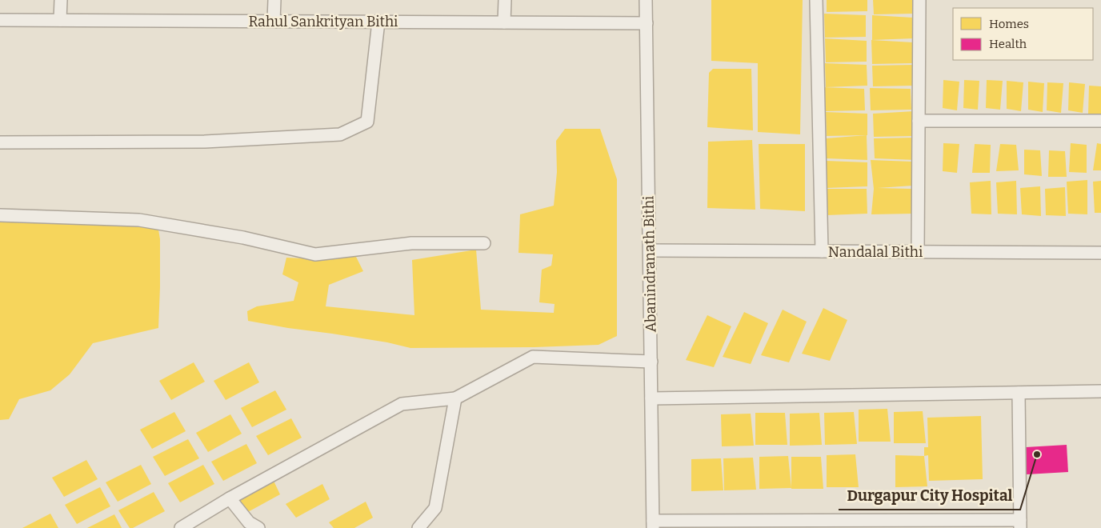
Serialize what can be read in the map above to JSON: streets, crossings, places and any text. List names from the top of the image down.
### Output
{
  "streets": {
    "street": ["Rahul Sankrityan Bithi", "Nandalal Bithi", "Abanindranath Bithi"]
  },
  "crossings": [
    ["Rahul Sankrityan Bithi", "Abanindranath Bithi"],
    ["Nandalal Bithi", "Abanindranath Bithi"]
  ],
  "places": ["Durgapur City Hospital"],
  "legend": ["Homes", "Health"]
}
